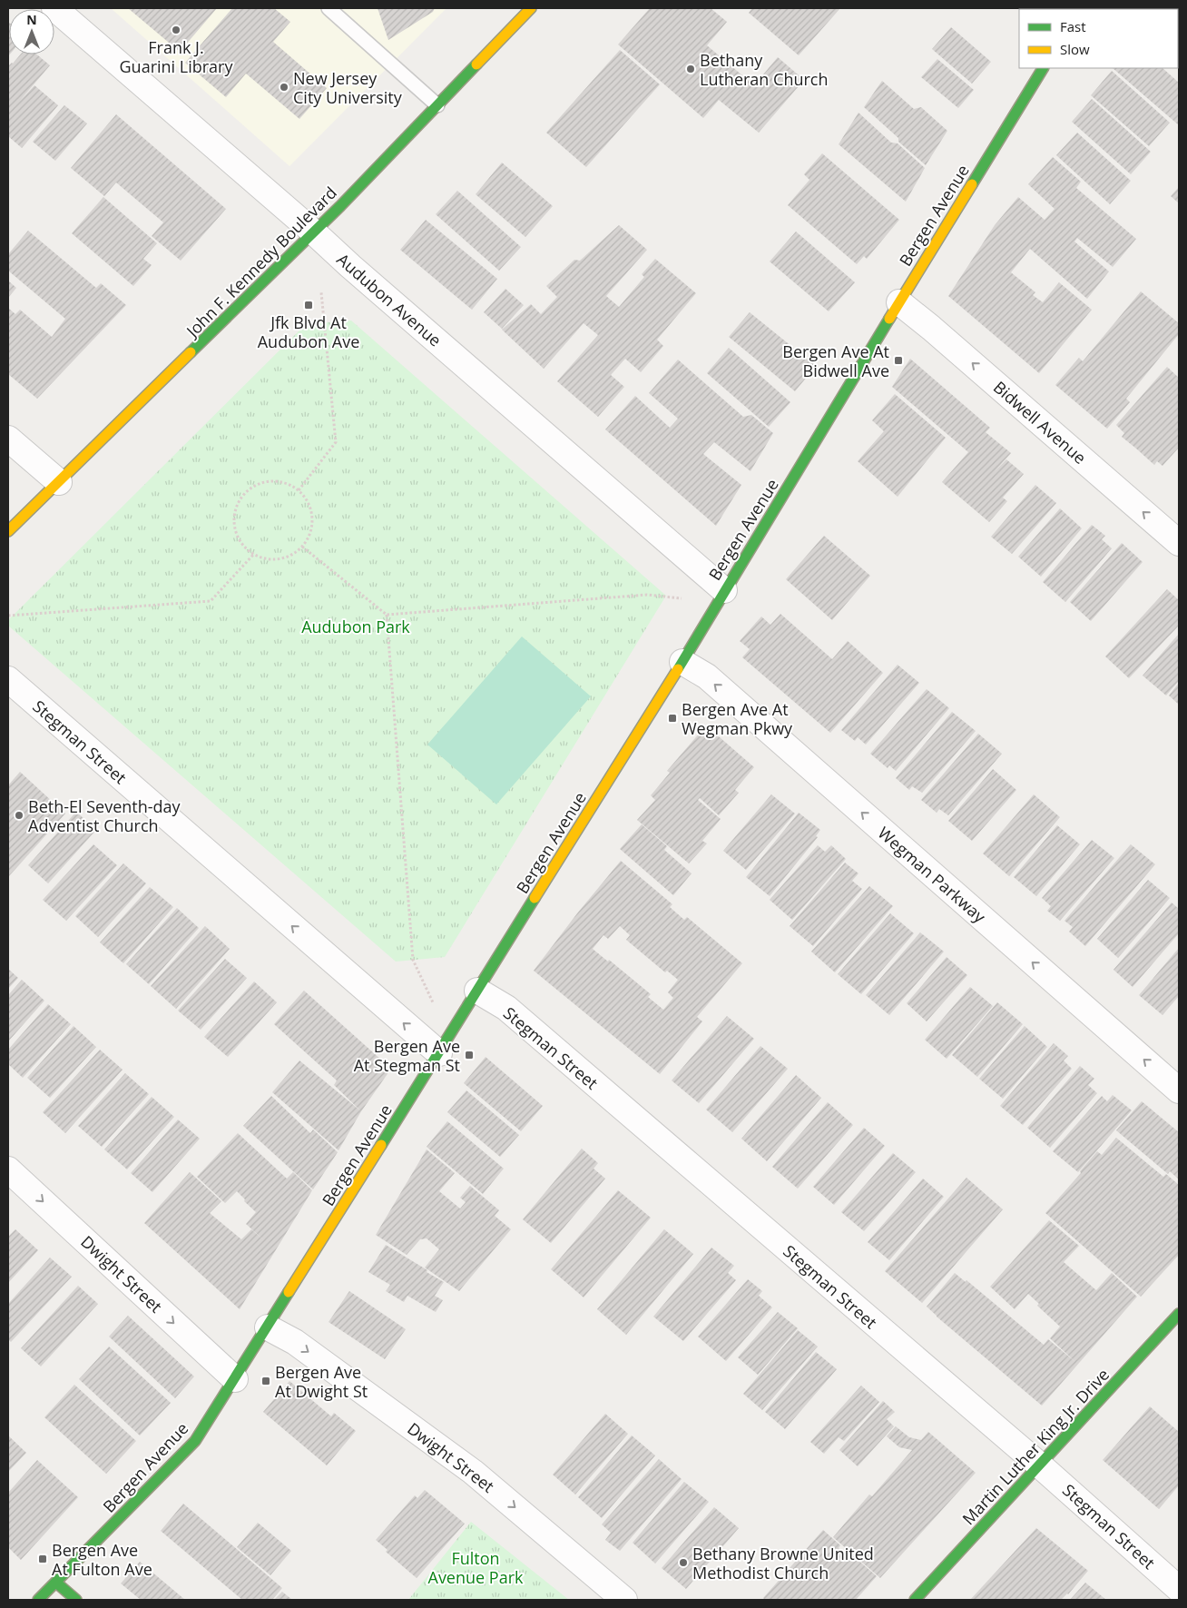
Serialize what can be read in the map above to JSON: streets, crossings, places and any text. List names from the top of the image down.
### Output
{
  "streets": {
    "street": [
      "Bergen Avenue",
      "John F. Kennedy Boulevard",
      "Audubon Avenue",
      "Bidwell Avenue",
      "Stegman Street",
      "Wegman Parkway",
      "Dwight Street",
      "Martin Luther King Jr. Drive"
    ]
  },
  "crossings": [
    ["Bergen Avenue", "Audubon Avenue"],
    ["Bergen Avenue", "Bidwell Avenue"],
    ["Bergen Avenue", "Stegman Street"],
    ["Bergen Avenue", "Wegman Parkway"],
    ["Bergen Avenue", "Dwight Street"],
    ["John F. Kennedy Boulevard", "Audubon Avenue"],
    ["Stegman Street", "Martin Luther King Jr. Drive"]
  ],
  "one_way": [
    "Bidwell Avenue",
    "Stegman Street",
    "Wegman Parkway",
    "Dwight Street"
  ],
  "parks": ["Audubon Park", "Fulton Avenue Park"],
  "places": {
    "other": [
      "Frank J. Guarini Library",
      "Bethany Lutheran Church",
      "New Jersey City University",
      "Beth-El Seventh-day Adventist Church",
      "Bethany Browne United Methodist Church"
    ],
    "transit": [
      "Jfk Blvd At Audubon Ave",
      "Bergen Ave At Bidwell Ave",
      "Bergen Ave At Wegman Pkwy",
      "Bergen Ave At Stegman St",
      "Bergen Ave At Dwight St",
      "Bergen Ave At Fulton Ave"
    ]
  },
  "legend": ["Fast", "Slow"],
  "north": "top"
}
